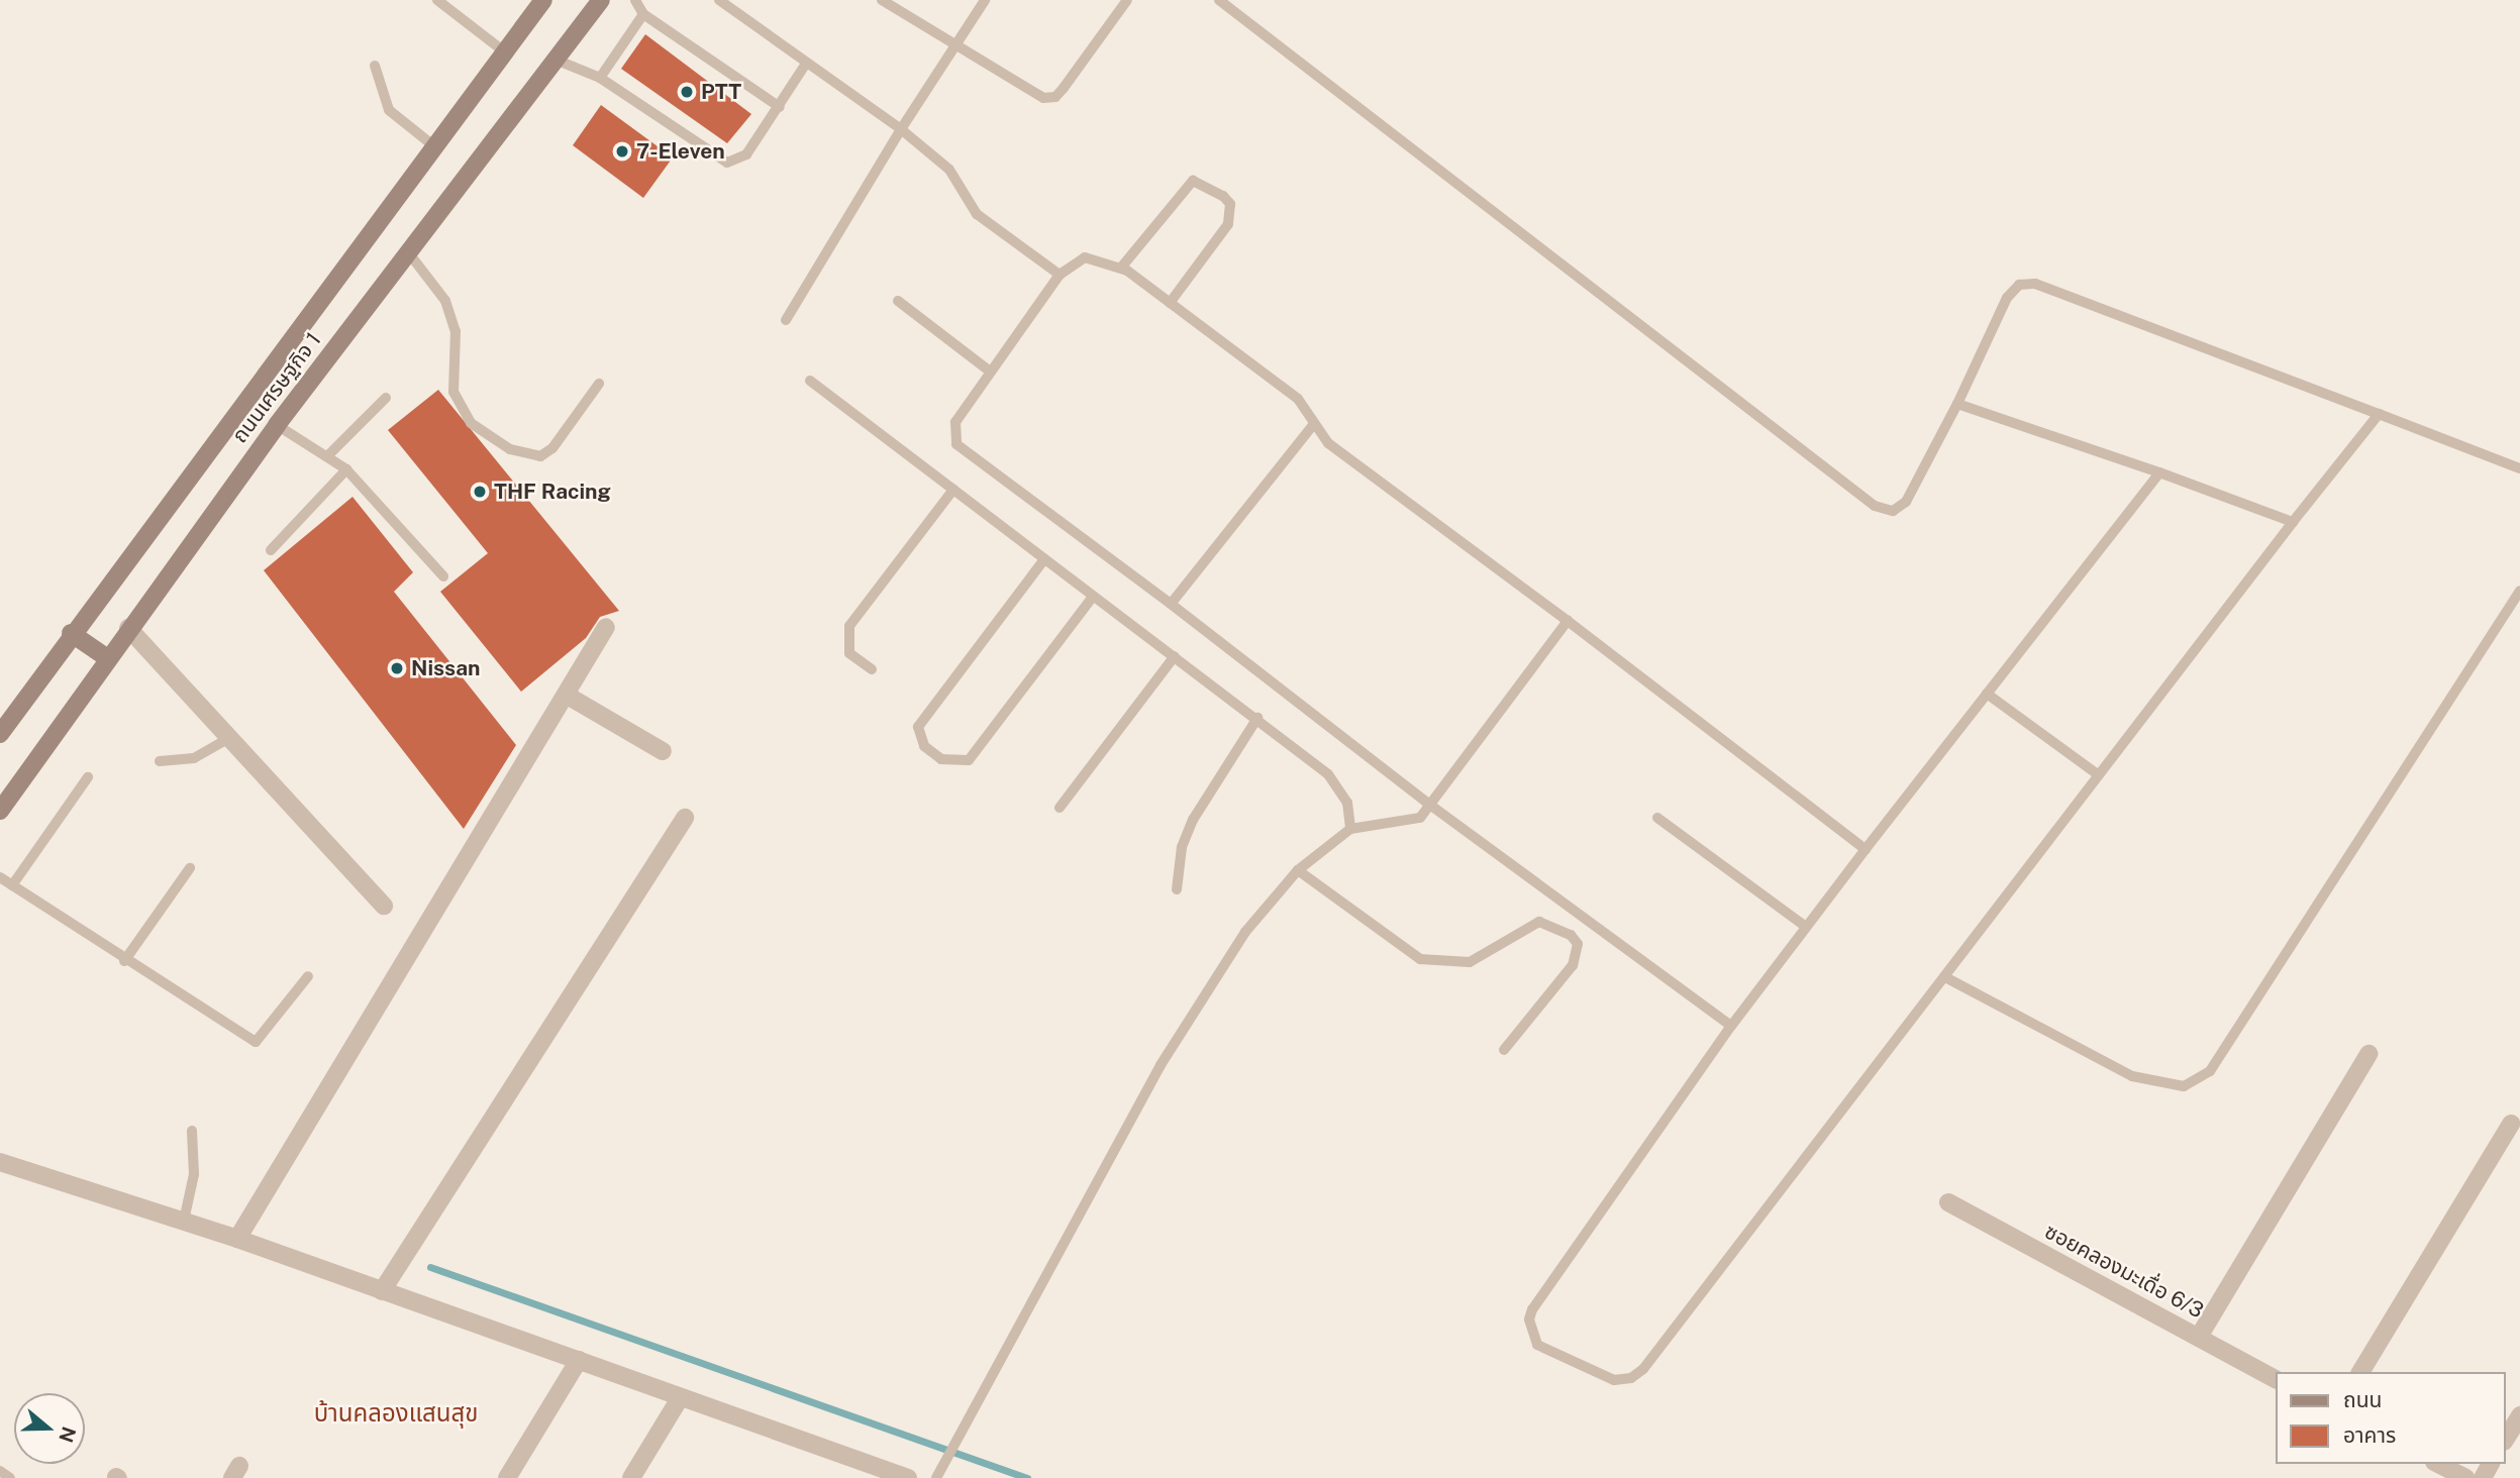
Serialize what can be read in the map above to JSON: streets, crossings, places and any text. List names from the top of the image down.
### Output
{
  "streets": {
    "main road": ["ถนนเศรษฐกิจ 1"],
    "street": ["ซอยคลองมะเดื่อ 6/3"]
  },
  "districts": ["บ้านคลองแสนสุข"],
  "places": [
    "PTT",
    "7-Eleven",
    "THF Racing",
    "Nissan"
  ],
  "legend": ["ถนน", "อาคาร"],
  "north": "right"
}
